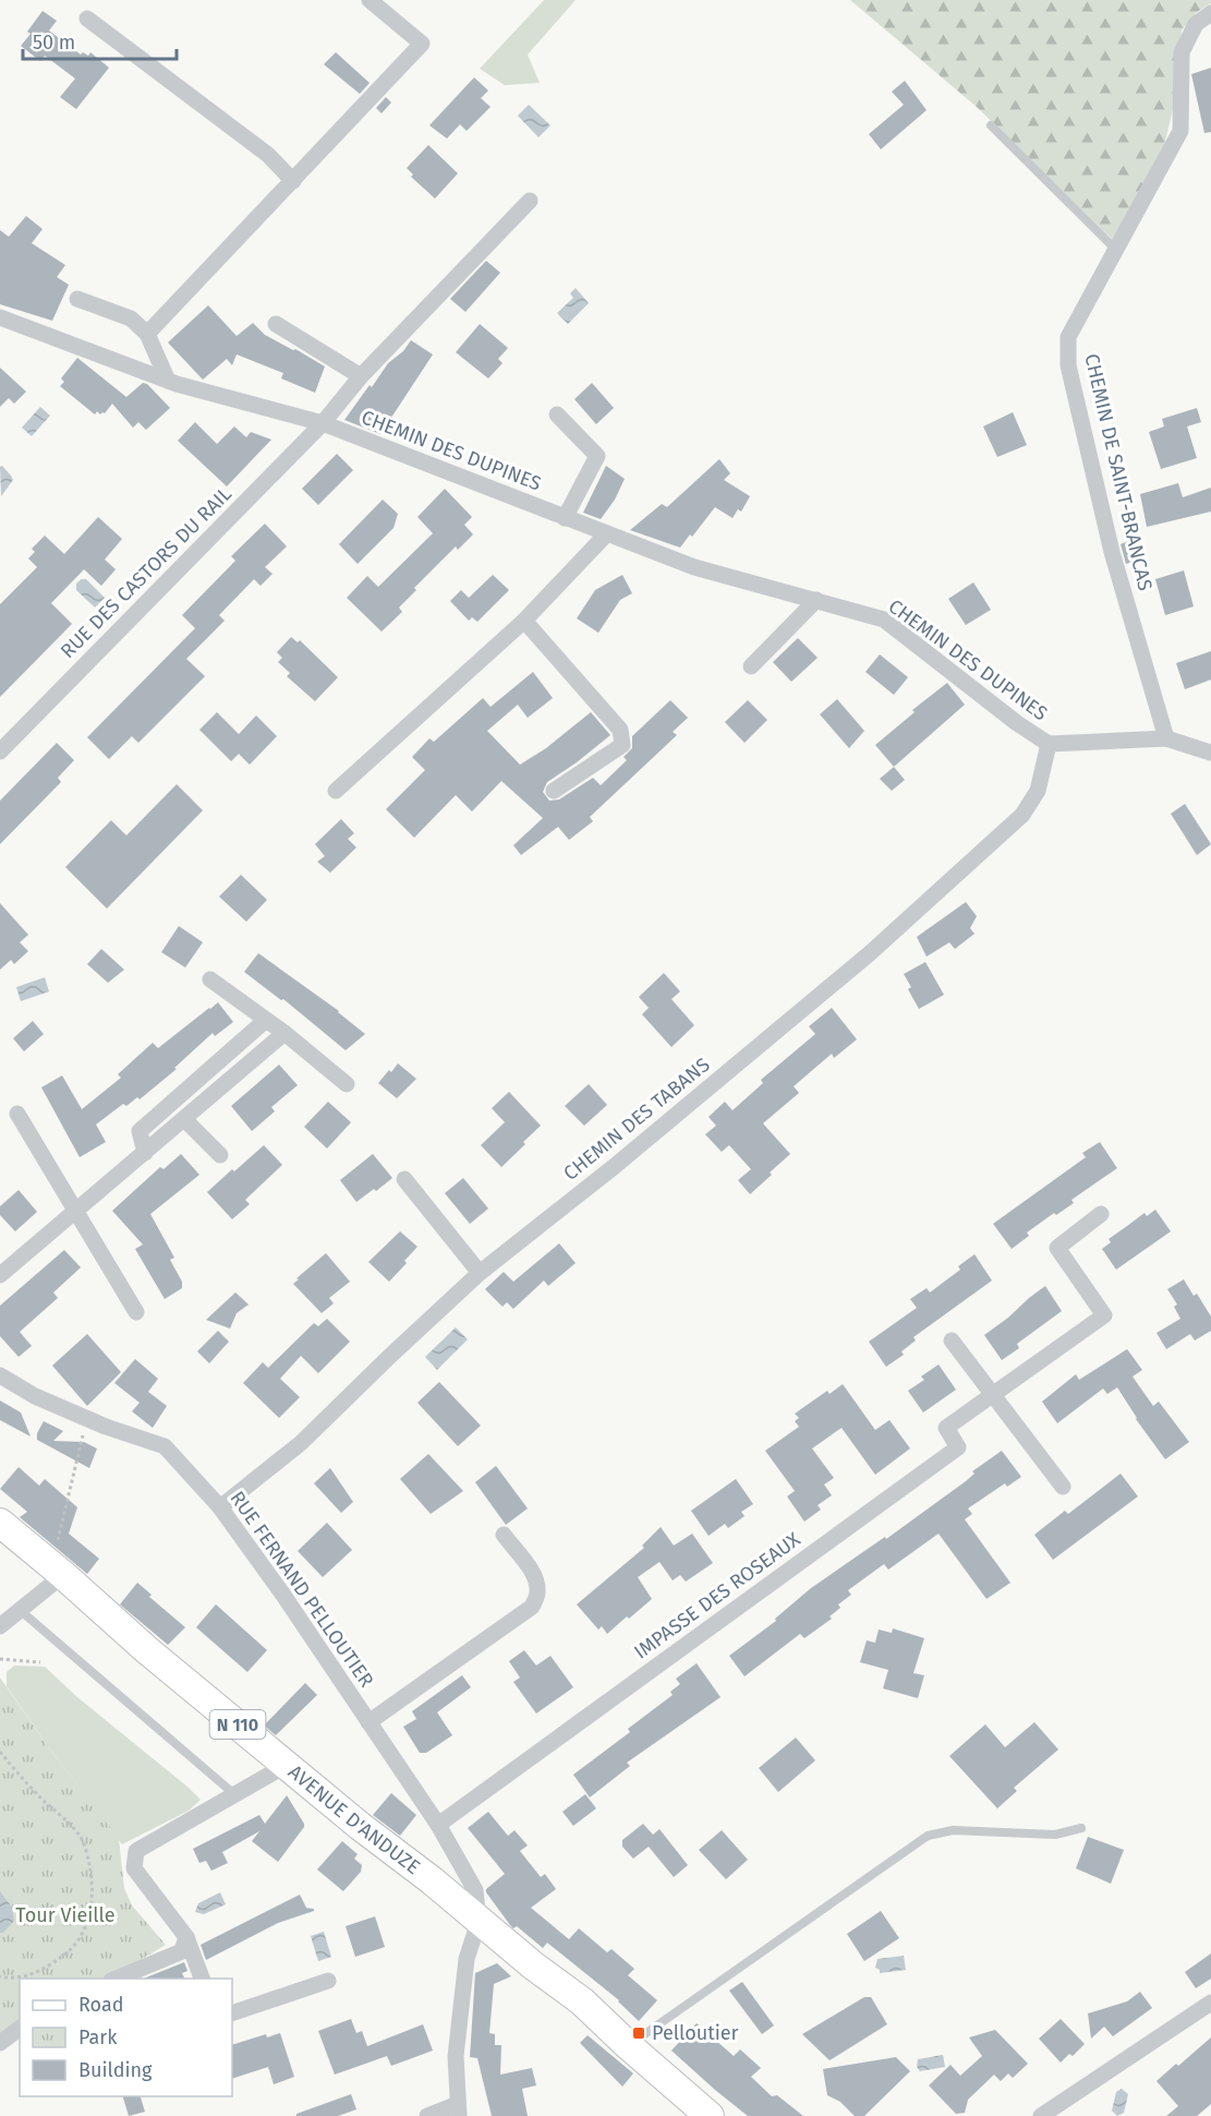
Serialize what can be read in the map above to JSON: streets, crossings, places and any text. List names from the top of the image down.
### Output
{
  "streets": {
    "main road": ["N 110", "AVENUE D'ANDUZE"],
    "street": [
      "CHEMIN DES DUPINES",
      "CHEMIN DE SAINT-BRANCAS",
      "RUE DES CASTORS DU RAIL",
      "CHEMIN DES TABANS",
      "RUE FERNAND PELLOUTIER",
      "IMPASSE DES ROSEAUX"
    ]
  },
  "crossings": [
    ["CHEMIN DES DUPINES", "CHEMIN DE SAINT-BRANCAS"],
    ["CHEMIN DES DUPINES", "RUE DES CASTORS DU RAIL"],
    ["CHEMIN DES DUPINES", "CHEMIN DES TABANS"],
    ["CHEMIN DES TABANS", "RUE FERNAND PELLOUTIER"],
    ["RUE FERNAND PELLOUTIER", "IMPASSE DES ROSEAUX"],
    ["RUE FERNAND PELLOUTIER", "AVENUE D'ANDUZE"]
  ],
  "parks": ["Tour Vieille"],
  "places": {
    "transit": ["Pelloutier"]
  },
  "legend": ["Road", "Park", "Building"],
  "scale_bar": "50 m"
}
